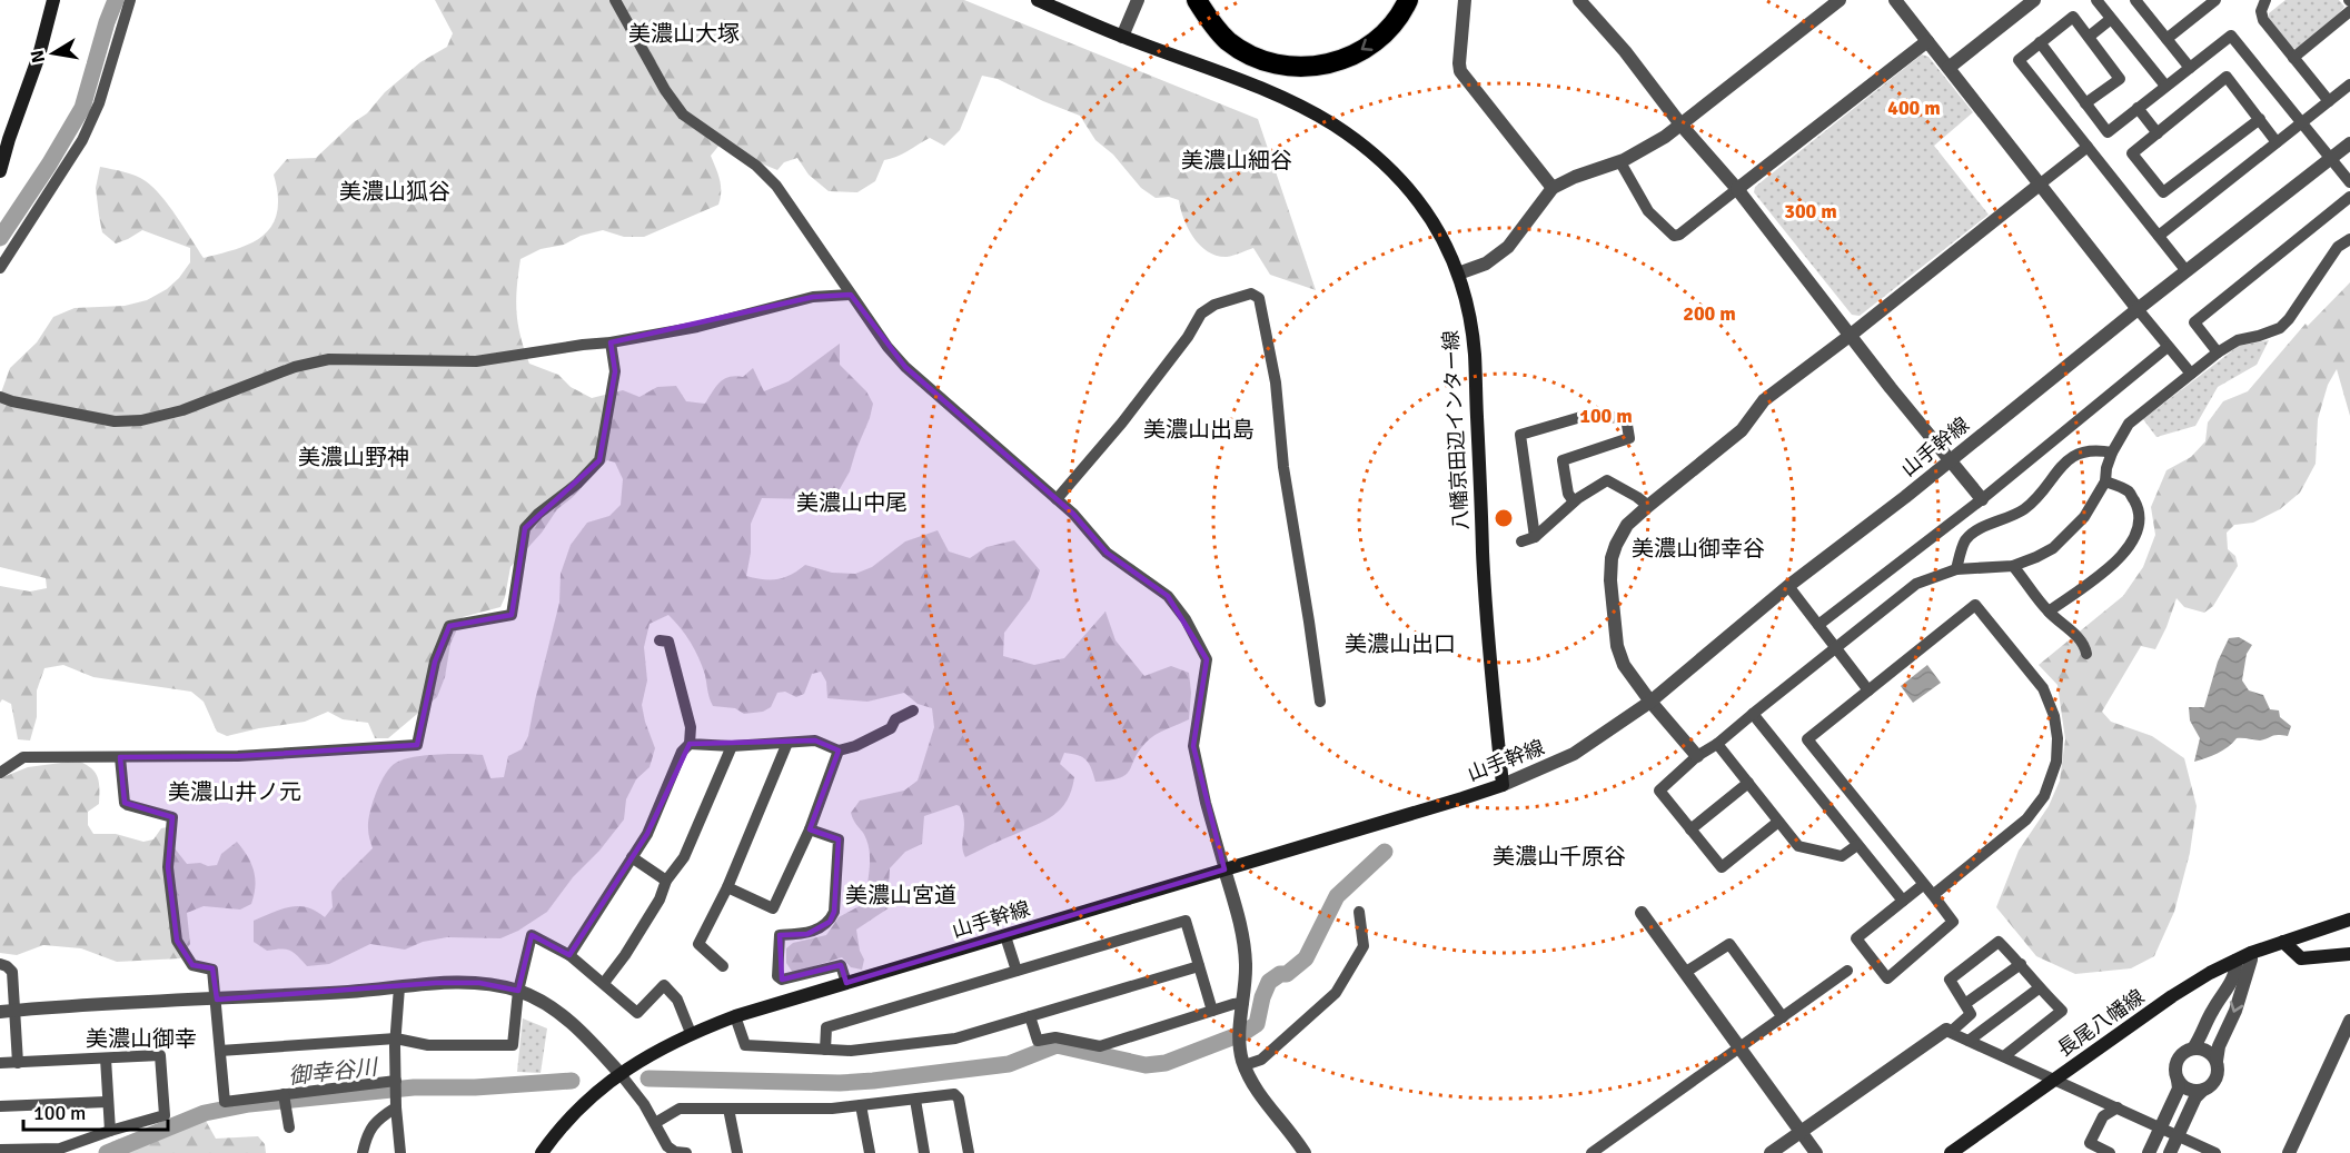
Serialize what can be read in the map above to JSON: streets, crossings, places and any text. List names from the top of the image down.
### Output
{
  "streets": {
    "main road": ["八幡京田辺インター線", "山手幹線", "長尾八幡線"]
  },
  "crossings": [
    ["八幡京田辺インター線", "山手幹線"]
  ],
  "districts": [
    "美濃山大塚",
    "美濃山細谷",
    "美濃山狐谷",
    "美濃山出島",
    "美濃山野神",
    "美濃山中尾",
    "美濃山御幸谷",
    "美濃山出口",
    "美濃山井ノ元",
    "美濃山千原谷",
    "美濃山宮道",
    "美濃山御幸"
  ],
  "water": ["御幸谷川"],
  "scale_bar": "100 m",
  "north": "left",
  "rings": [
    "400 m",
    "300 m",
    "200 m",
    "100 m"
  ]
}
